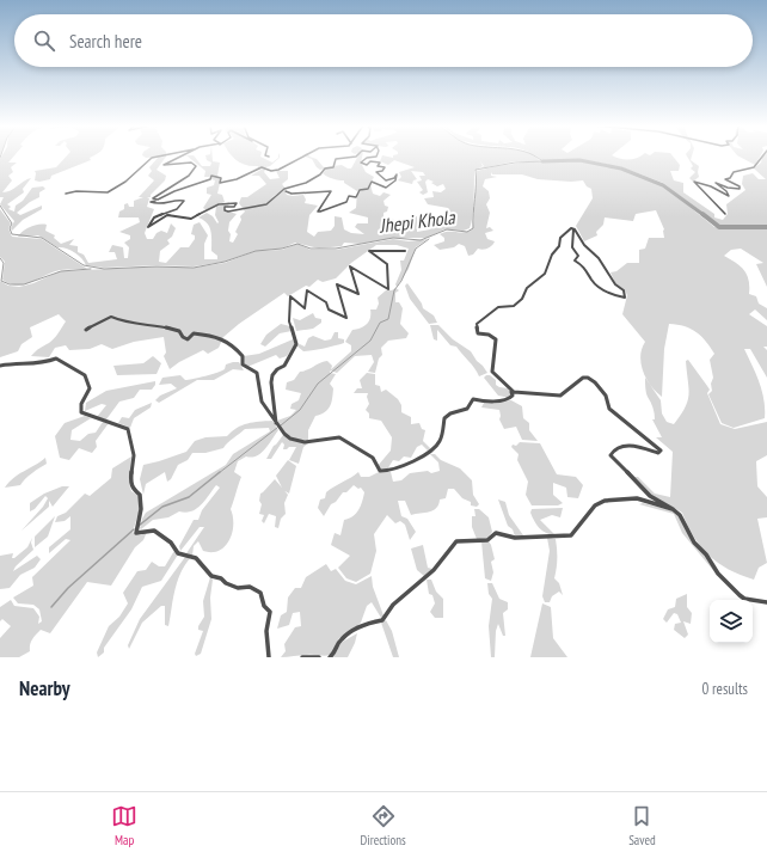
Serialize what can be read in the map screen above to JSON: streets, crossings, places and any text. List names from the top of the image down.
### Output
{
  "water": ["Jhepi Khola"],
  "page": {
    "search": "Search here",
    "heading": ["Nearby", "0 results"],
    "nav": ["Map", "Directions", "Saved"]
  }
}
